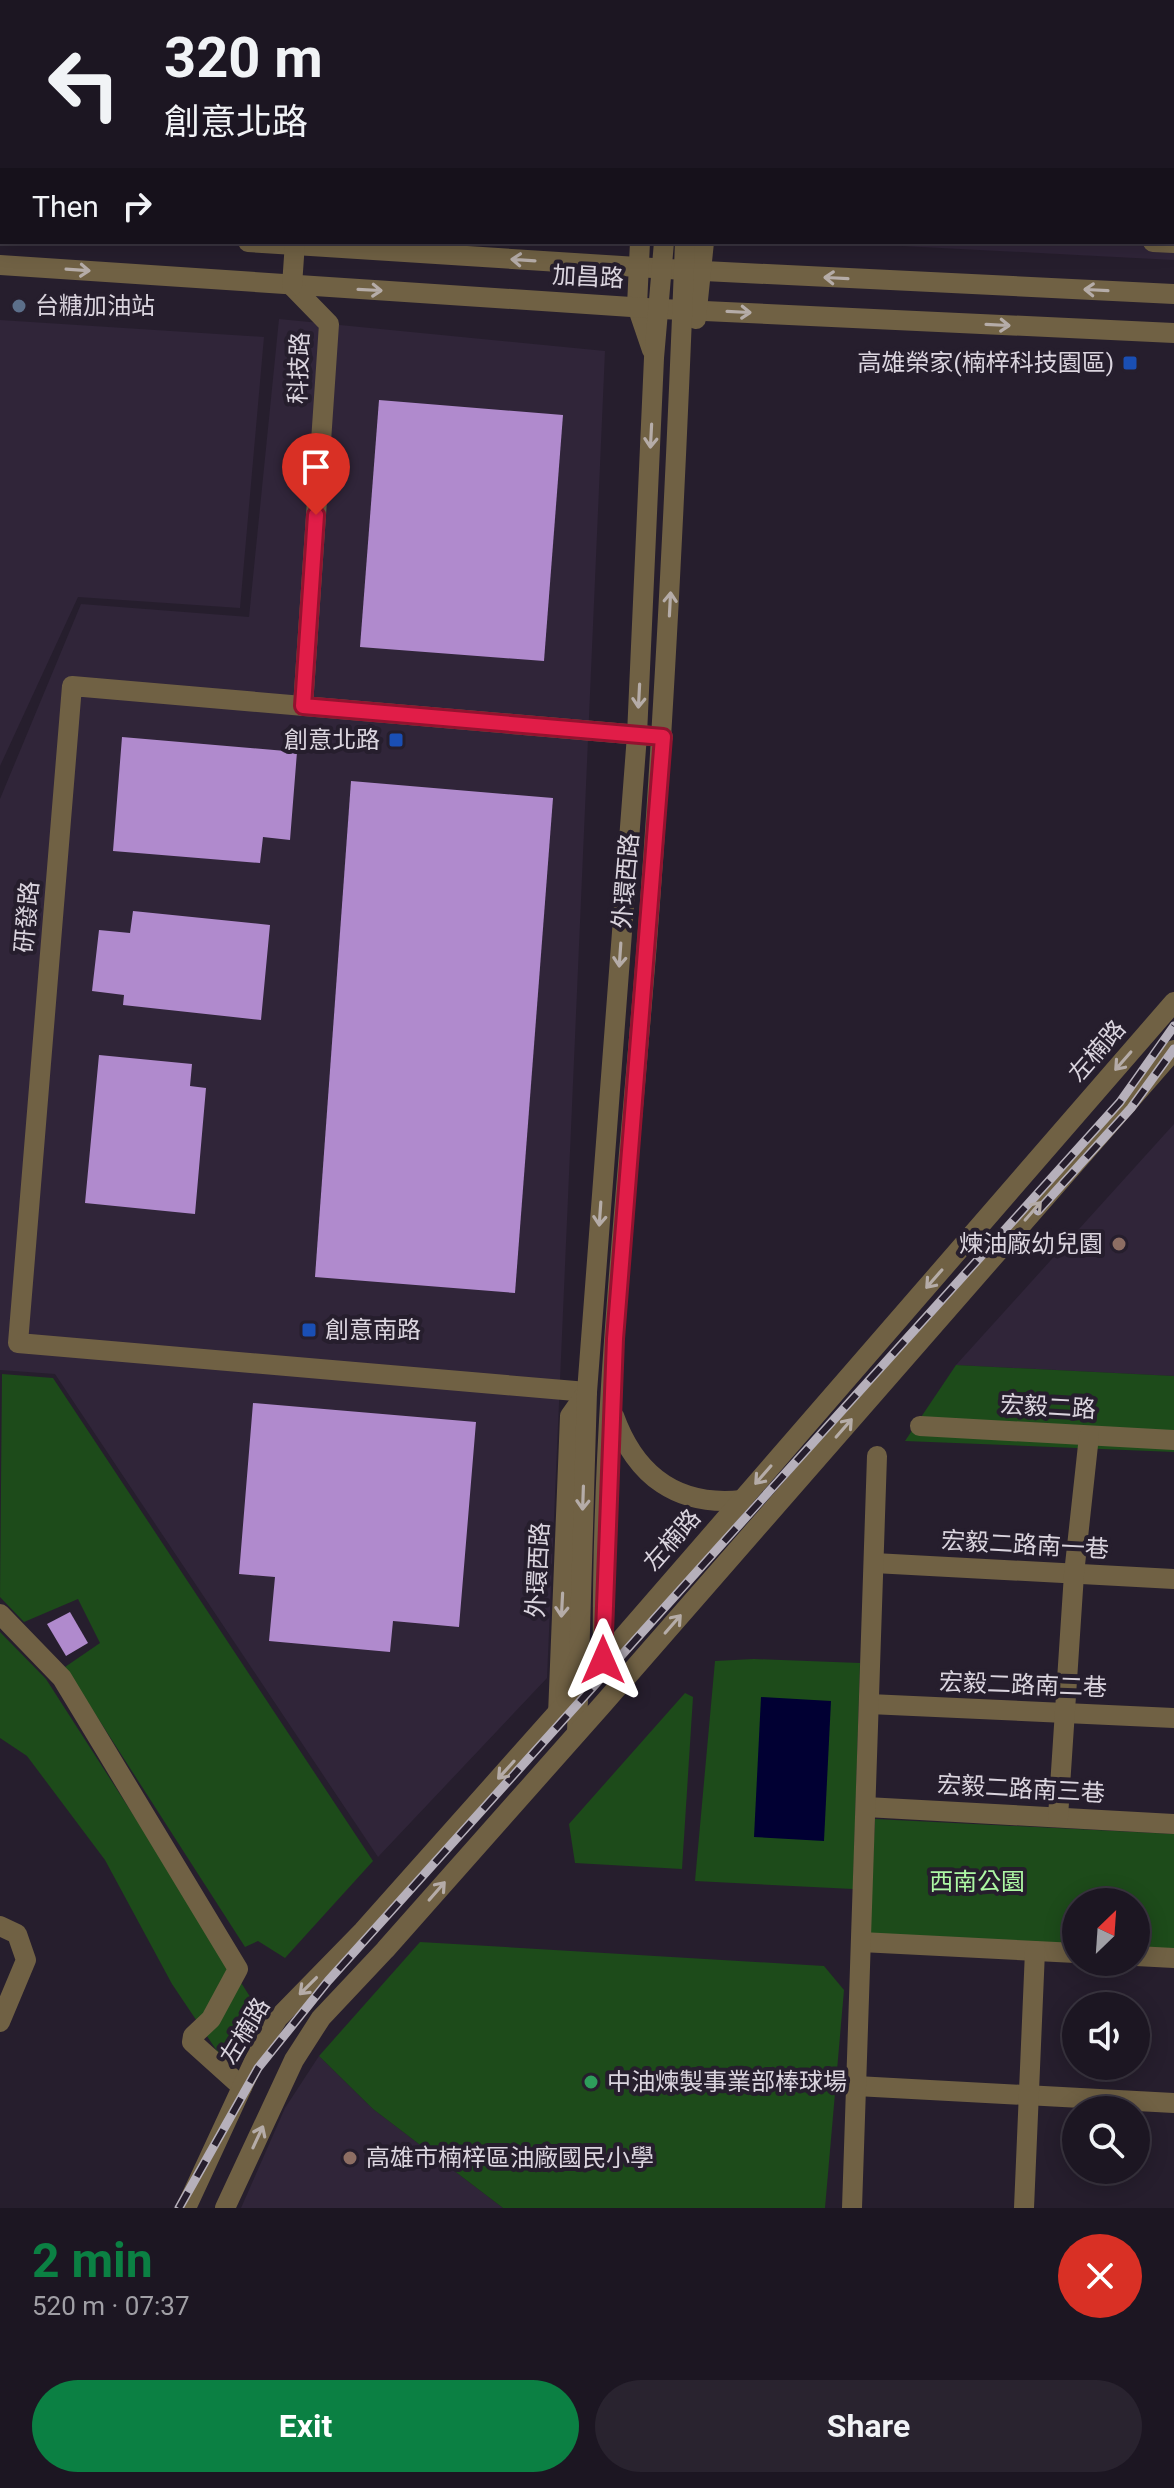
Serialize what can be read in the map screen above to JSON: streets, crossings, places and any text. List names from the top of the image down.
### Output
{
  "streets": {
    "street": [
      "加昌路",
      "科技路",
      "外環西路",
      "研發路",
      "左楠路",
      "宏毅二路",
      "宏毅二路南一巷",
      "宏毅二路南二巷",
      "宏毅二路南三巷"
    ]
  },
  "crossings": [
    ["加昌路", "科技路"],
    ["加昌路", "外環西路"],
    ["科技路", "研發路"],
    ["外環西路", "研發路"],
    ["外環西路", "左楠路"]
  ],
  "parks": ["西南公園"],
  "places": {
    "other": [
      "台糖加油站",
      "煉油廠幼兒園",
      "中油煉製事業部棒球場",
      "高雄市楠梓區油廠國民小學"
    ],
    "transit": ["高雄榮家(楠梓科技園區)", "創意北路", "創意南路"]
  },
  "north": "top right",
  "page": {
    "turn": ["320 m", "創意北路"],
    "then": "Then",
    "heading": ["2 min", "520 m · 07:37"],
    "buttons": ["Exit", "Share"]
  }
}
